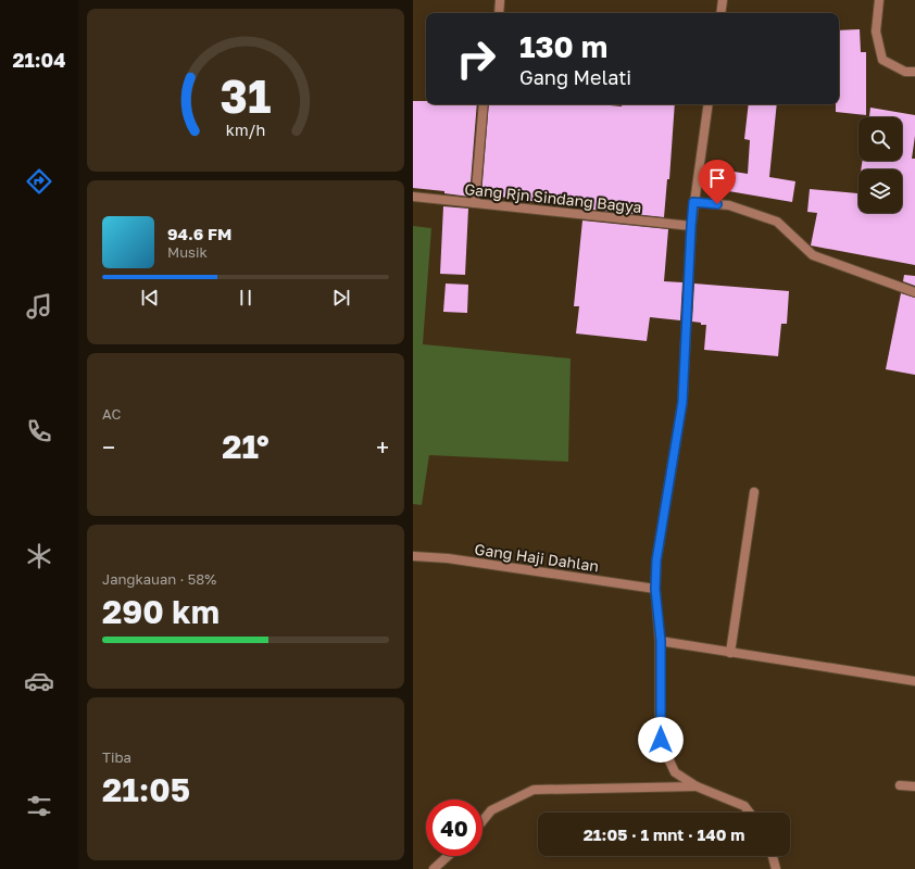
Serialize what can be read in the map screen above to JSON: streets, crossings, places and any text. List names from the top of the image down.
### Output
{
  "streets": {
    "street": ["Gang Rjn Sindang Bagya", "Gang Haji Dahlan"]
  },
  "page": {
    "tabs": "21:04",
    "turn": ["130 m", "Gang Melati"],
    "song": ["94.6 FM", "Musik"],
    "tile": [
      "AC",
      ["Jangkauan · 58%", "290 km"],
      ["Tiba", "21:05"]
    ],
    "heat": ["−", "21°", "+"],
    "limit": "40",
    "trip": "21:05 · 1 mnt · 140 m",
    "gauge": ["31", "km/h"]
  }
}
